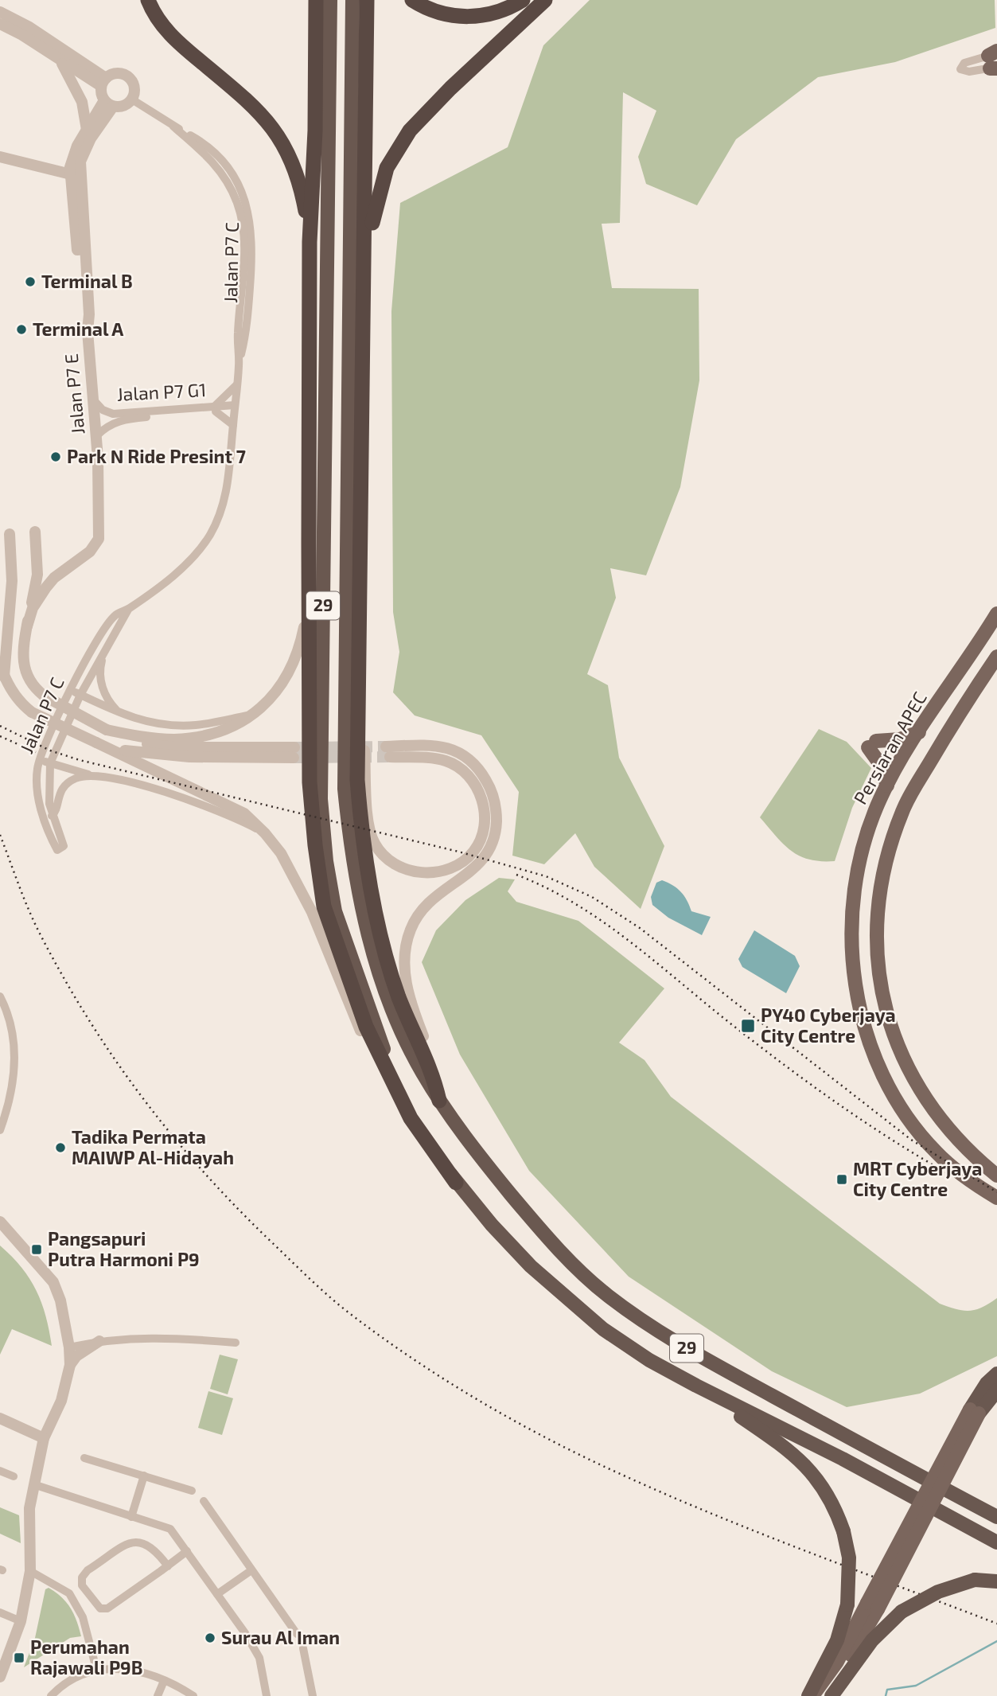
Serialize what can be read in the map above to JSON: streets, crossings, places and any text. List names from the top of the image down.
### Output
{
  "streets": {
    "highway": ["29"],
    "main road": ["Persiaran APEC"],
    "street": ["Jalan P7 C", "Jalan P7 G1", "Jalan P7 E"]
  },
  "crossings": [
    ["Jalan P7 C", "Jalan P7 G1"],
    ["Jalan P7 C", "Jalan P7 E"],
    ["Jalan P7 G1", "Jalan P7 E"]
  ],
  "places": {
    "other": [
      "Terminal B",
      "Terminal A",
      "Park N Ride Presint 7",
      "Tadika Permata MAIWP Al-Hidayah",
      "Surau Al Iman"
    ],
    "transit": [
      "PY40 Cyberjaya City Centre",
      "MRT Cyberjaya City Centre",
      "Pangsapuri Putra Harmoni P9",
      "Perumahan Rajawali P9B"
    ]
  }
}
